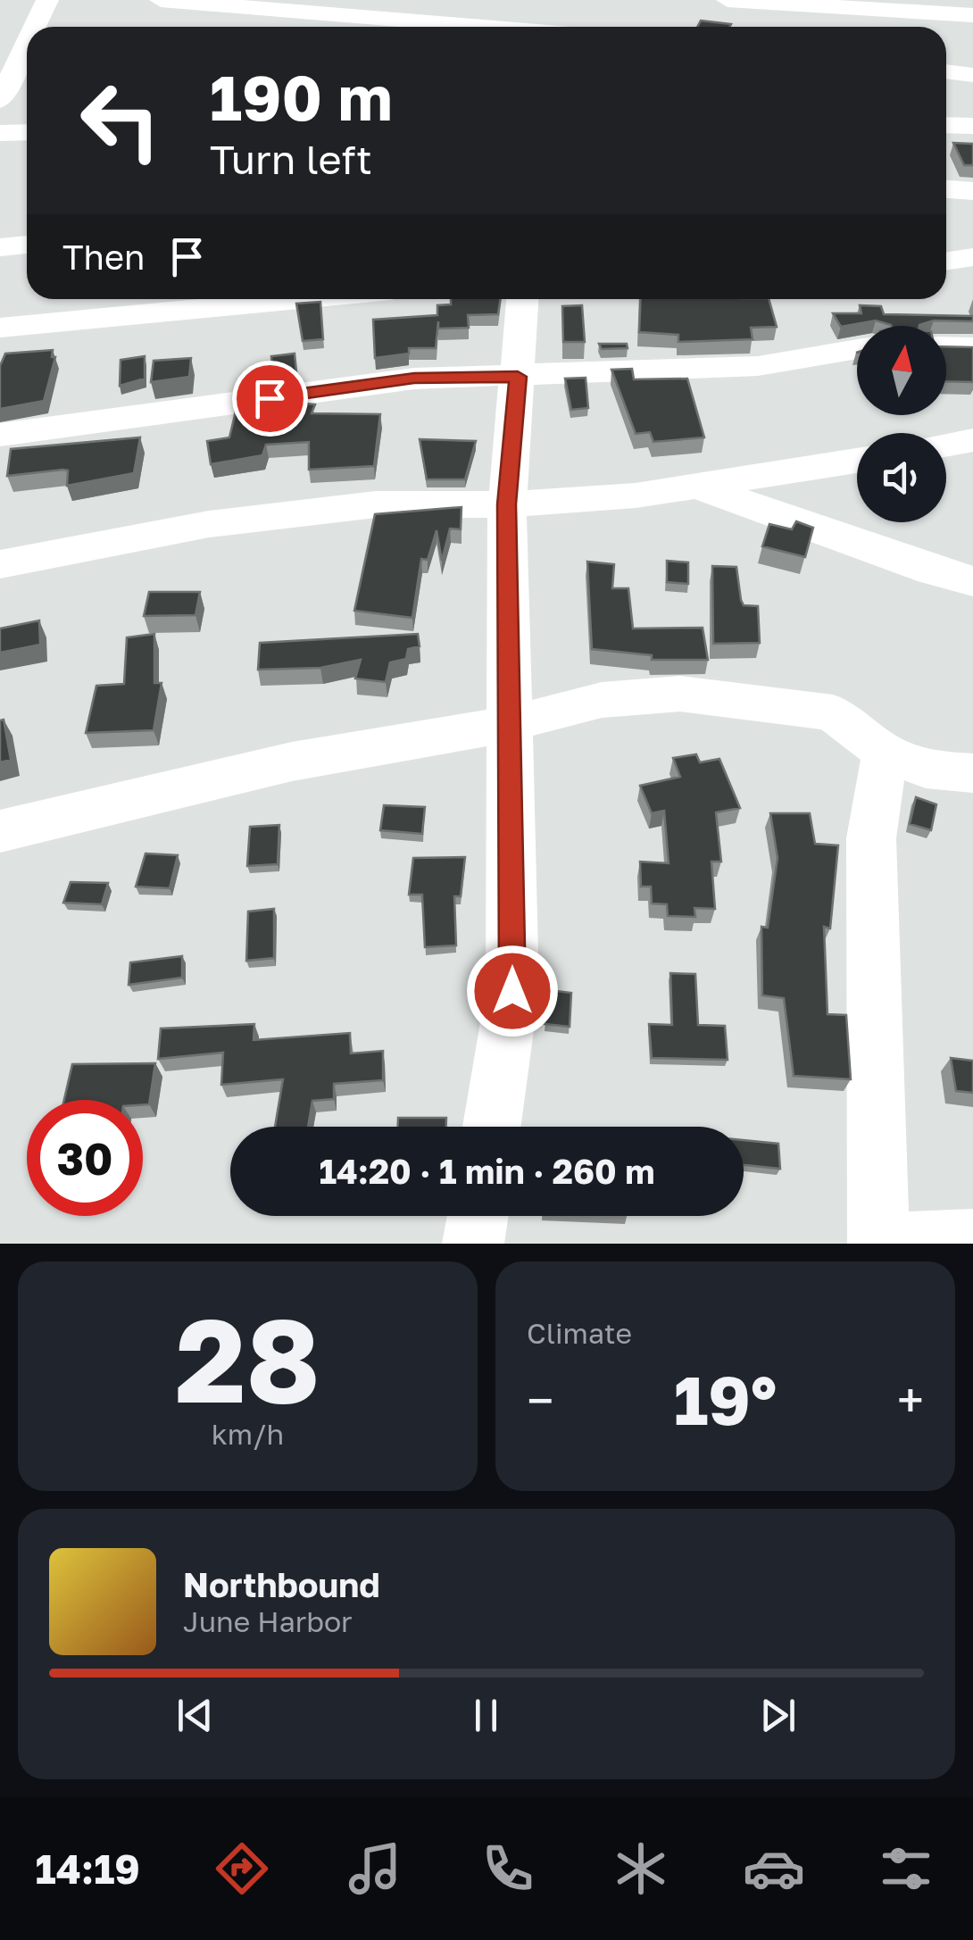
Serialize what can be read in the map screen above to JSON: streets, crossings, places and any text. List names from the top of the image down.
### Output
{
  "north": "top",
  "page": {
    "turn": ["190 m", "Turn left"],
    "then": "Then",
    "limit": "30",
    "trip": "14:20 · 1 min · 260 m",
    "tile": [
      ["28", "km/h"],
      "Climate"
    ],
    "heat": ["−", "19°", "+"],
    "song": ["Northbound", "June Harbor"],
    "tabs": "14:19"
  }
}
